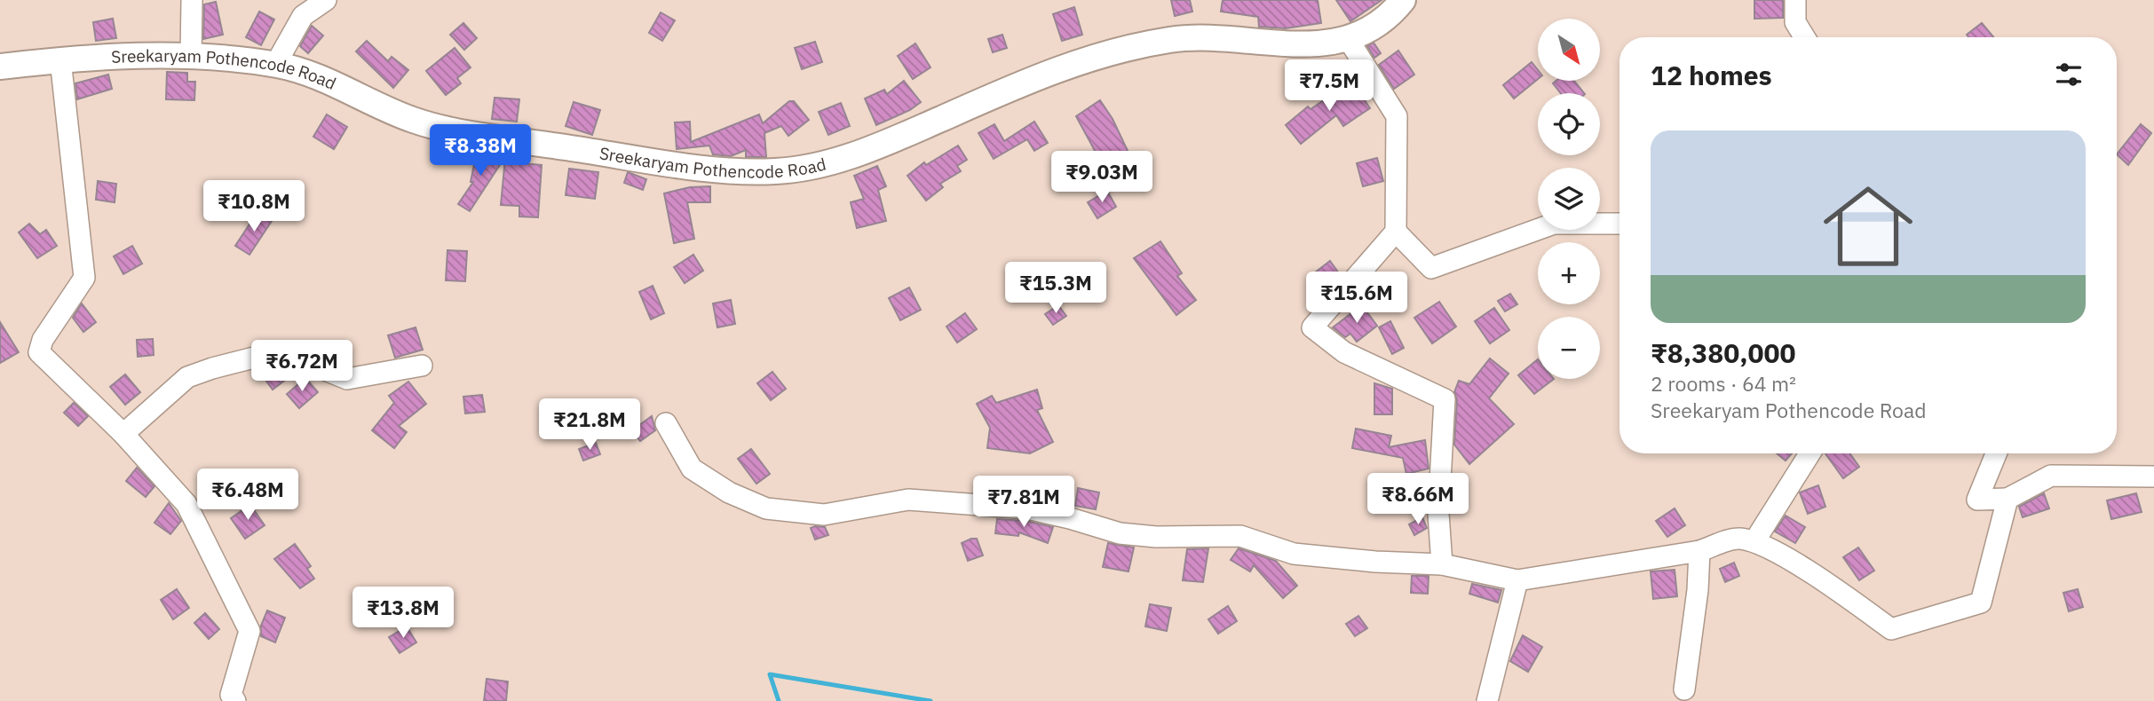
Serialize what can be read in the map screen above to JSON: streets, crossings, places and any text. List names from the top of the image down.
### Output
{
  "streets": {
    "main road": ["Sreekaryam Pothencode Road"]
  },
  "north": "bottom right",
  "page": {
    "map_buttons": ["+", "−"],
    "heading": "12 homes",
    "price": [
      "₹7.5M",
      "₹8.38M",
      "₹9.03M",
      "₹10.8M",
      "₹15.3M",
      "₹15.6M",
      "₹6.72M",
      "₹21.8M",
      "₹6.48M",
      "₹8.66M",
      "₹7.81M",
      "₹13.8M"
    ],
    "list": [
      {
        "name": "₹8,380,000",
        "note": "2 rooms · 64 m² · Sreekaryam Pothencode Road"
      }
    ]
  }
}
